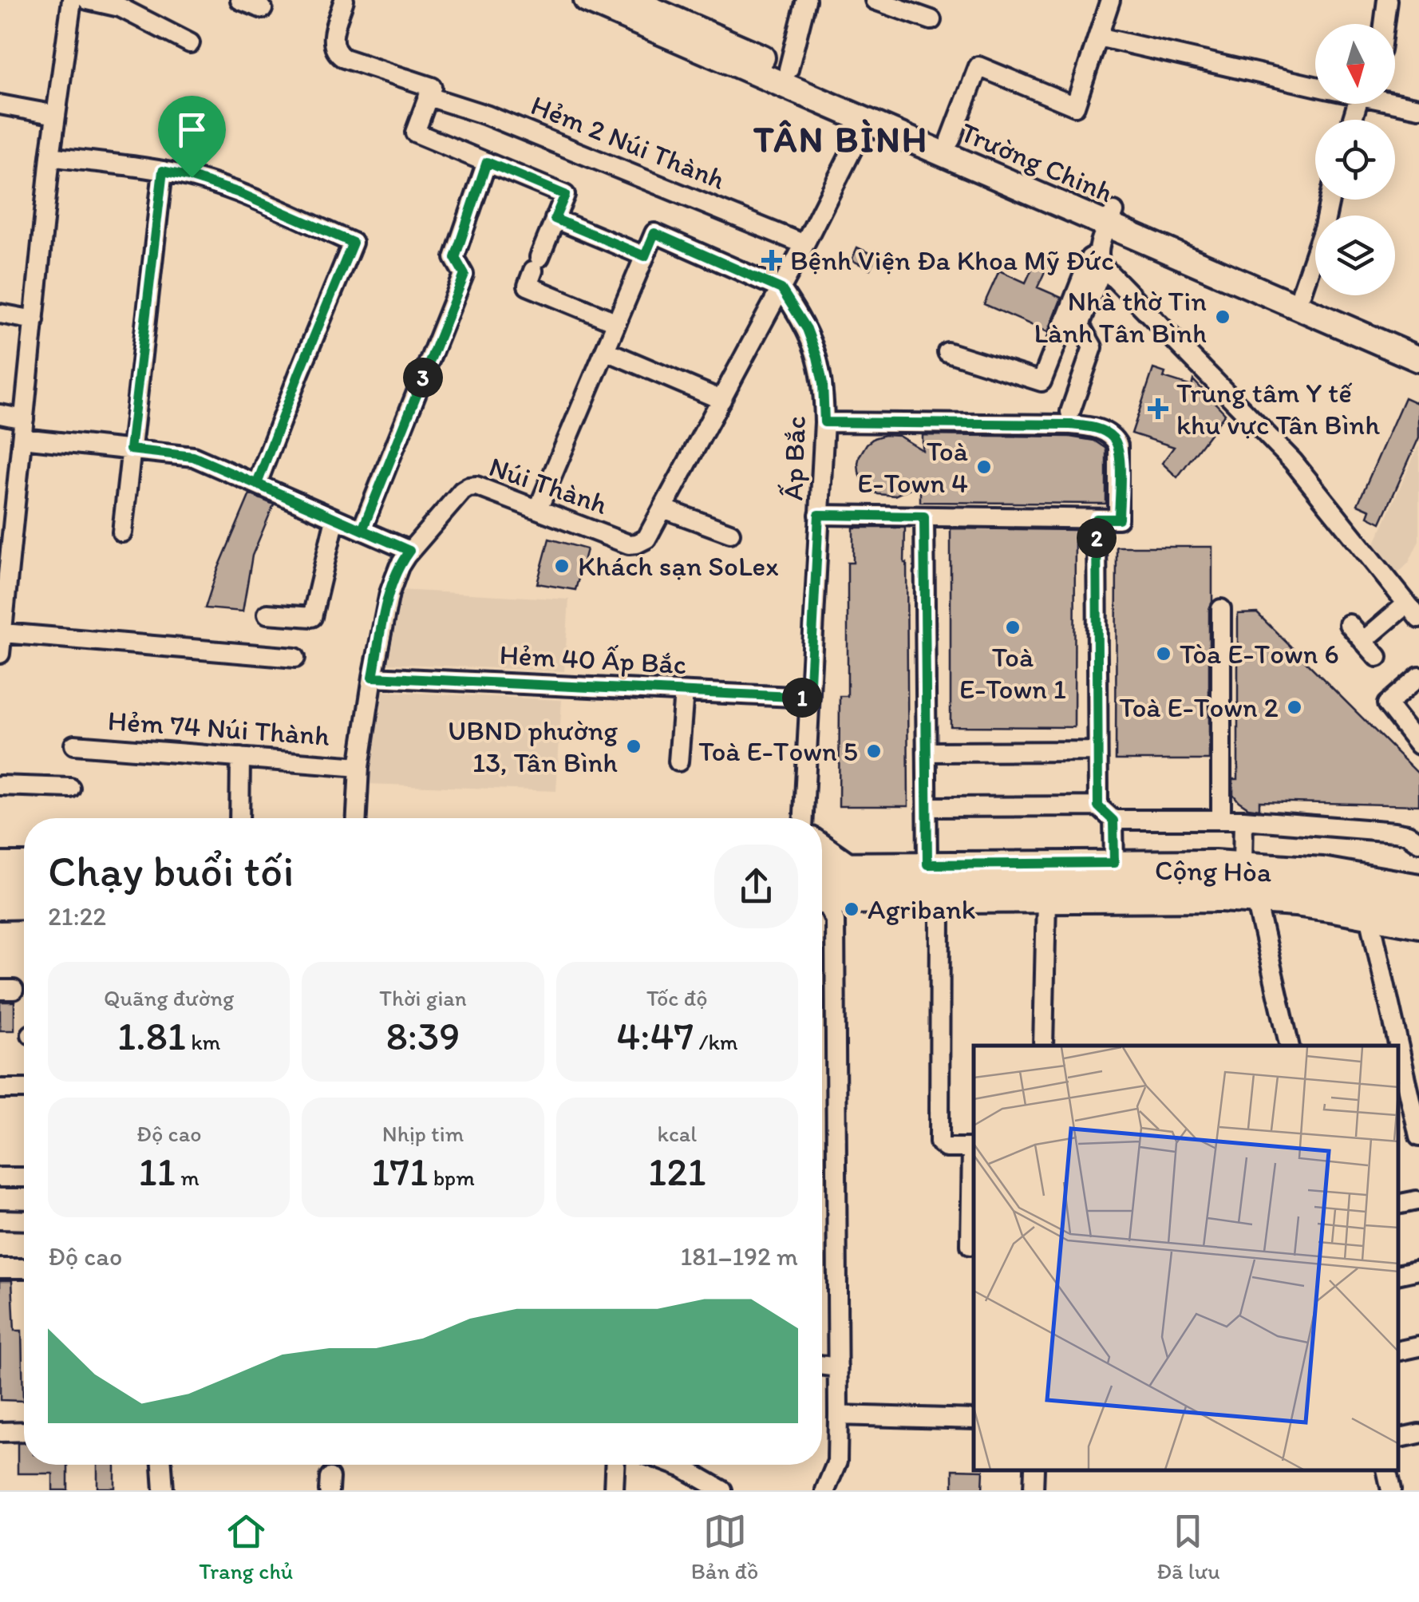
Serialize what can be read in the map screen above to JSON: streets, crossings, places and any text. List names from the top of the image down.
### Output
{
  "streets": {
    "main road": ["Trường Chinh", "Cộng Hòa"],
    "street": [
      "Hẻm 2 Núi Thành",
      "Ấp Bắc",
      "Núi Thành",
      "Hẻm 40 Ấp Bắc",
      "Hẻm 74 Núi Thành"
    ]
  },
  "crossings": [
    ["Ấp Bắc", "Núi Thành"],
    ["Ấp Bắc", "Hẻm 40 Ấp Bắc"],
    ["Núi Thành", "Hẻm 40 Ấp Bắc"],
    ["Núi Thành", "Hẻm 74 Núi Thành"]
  ],
  "districts": ["TÂN BÌNH"],
  "places": {
    "health": ["Bệnh Viện Đa Khoa Mỹ Đức", "Trung tâm Y tế khu vực Tân Bình"],
    "other": [
      "Nhà thờ Tin Lành Tân Bình",
      "Toà E-Town 4",
      "Khách sạn SoLex",
      "Toà E-Town 1",
      "Tòa E-Town 6",
      "Toà E-Town 2",
      "UBND phường 13, Tân Bình",
      "Toà E-Town 5",
      "Agribank"
    ]
  },
  "north": "bottom",
  "page": {
    "pins": ["3", "2", "1"],
    "heading": ["Chạy buổi tối", "21:22"],
    "stats": [
      ["Quãng đường", "1.81 km"],
      ["Thời gian", "8:39"],
      ["Tốc độ", "4:47 /km"],
      ["Độ cao", "11 m"],
      ["Nhịp tim", "171 bpm"],
      ["kcal", "121"]
    ],
    "chart": ["Độ cao", "181–192 m"],
    "tabs": ["Trang chủ", "Bản đồ", "Đã lưu"]
  }
}
